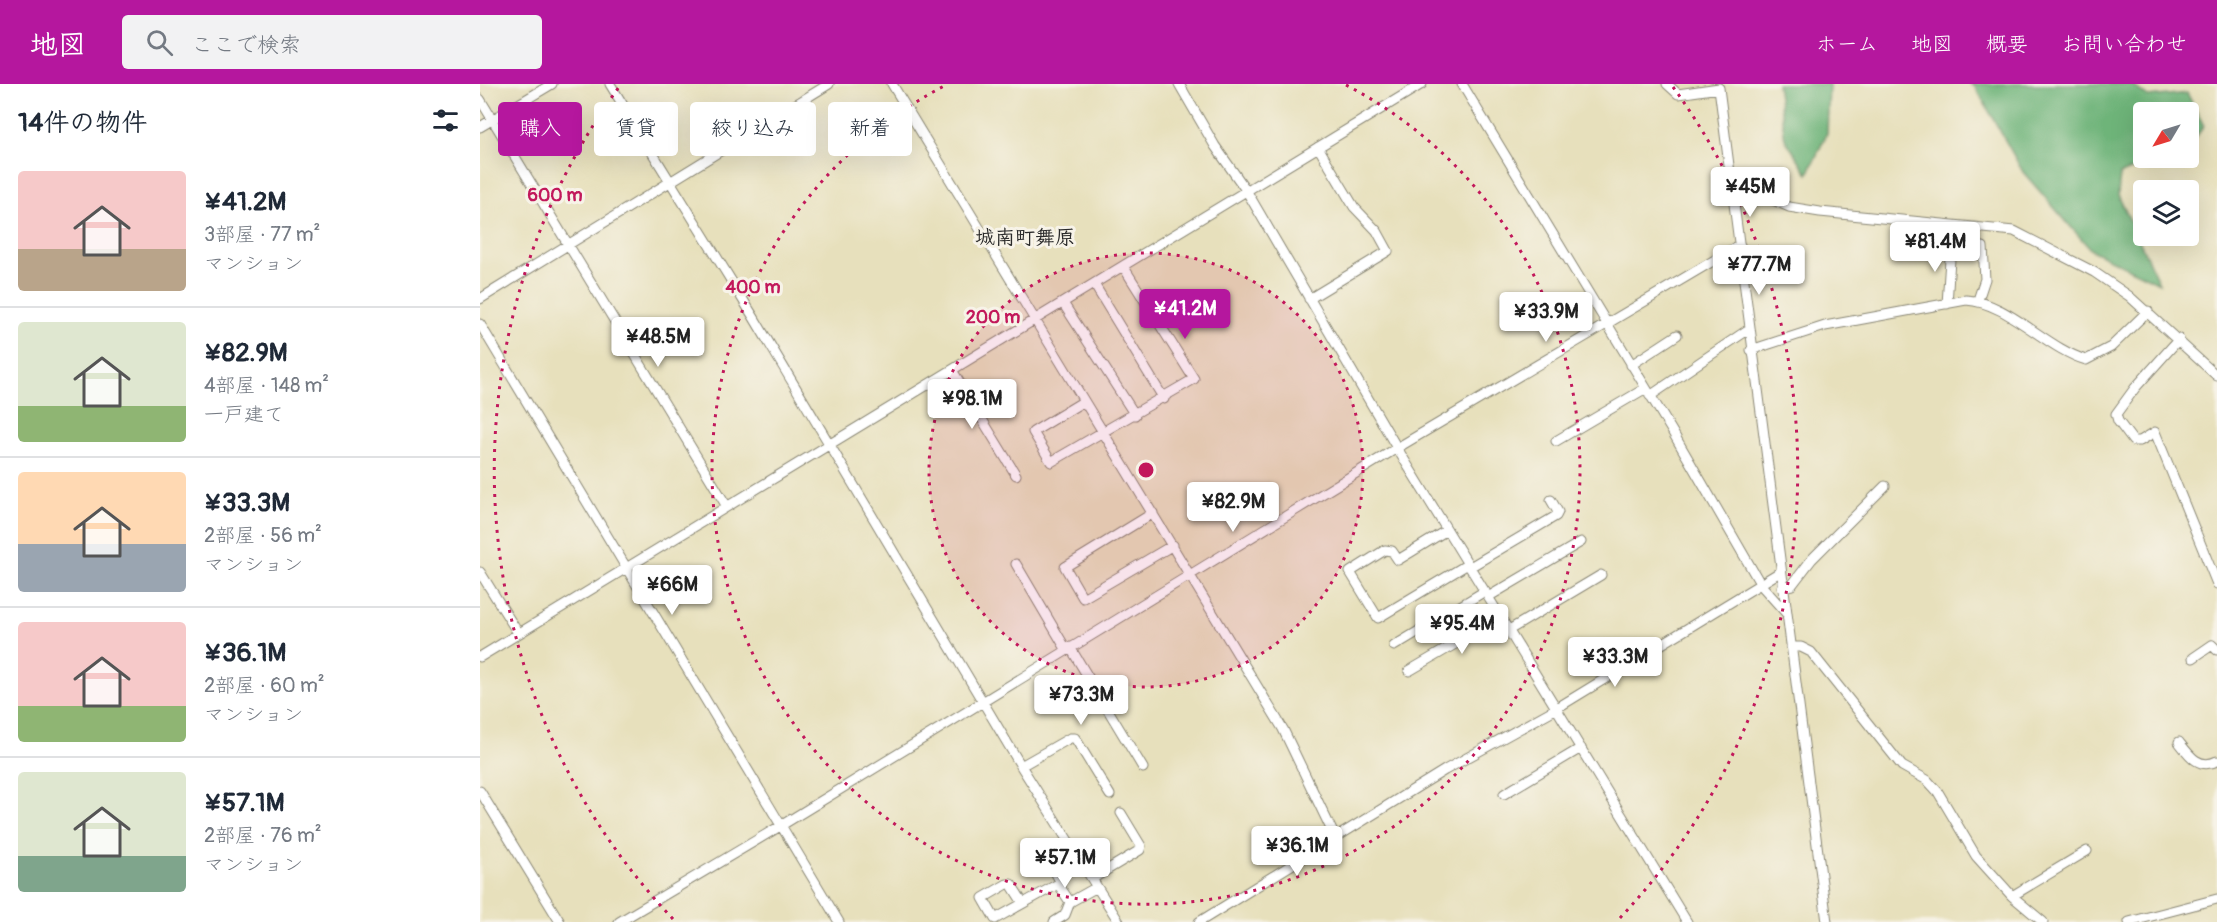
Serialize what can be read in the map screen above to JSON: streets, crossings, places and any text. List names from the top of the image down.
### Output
{
  "districts": ["城南町舞原"],
  "north": "bottom left",
  "page": {
    "header": "地図",
    "search": "ここで検索",
    "nav": [
      "ホーム",
      "地図",
      "概要",
      "お問い合わせ"
    ],
    "heading": "14件の物件",
    "chip": [
      "購入",
      "賃貸",
      "絞り込み",
      "新着"
    ],
    "list": [
      {
        "name": "¥41.2M",
        "note": "3部屋 · 77 m² · マンション"
      },
      {
        "name": "¥82.9M",
        "note": "4部屋 · 148 m² · 一戸建て"
      },
      {
        "name": "¥33.3M",
        "note": "2部屋 · 56 m² · マンション"
      },
      {
        "name": "¥36.1M",
        "note": "2部屋 · 60 m² · マンション"
      },
      {
        "name": "¥57.1M",
        "note": "2部屋 · 76 m² · マンション"
      }
    ],
    "price": [
      "¥45M",
      "¥81.4M",
      "¥77.7M",
      "¥41.2M",
      "¥33.9M",
      "¥48.5M",
      "¥98.1M",
      "¥82.9M",
      "¥66M",
      "¥95.4M",
      "¥33.3M",
      "¥73.3M",
      "¥36.1M",
      "¥57.1M"
    ]
  },
  "rings": ["600 m", "400 m", "200 m"]
}
